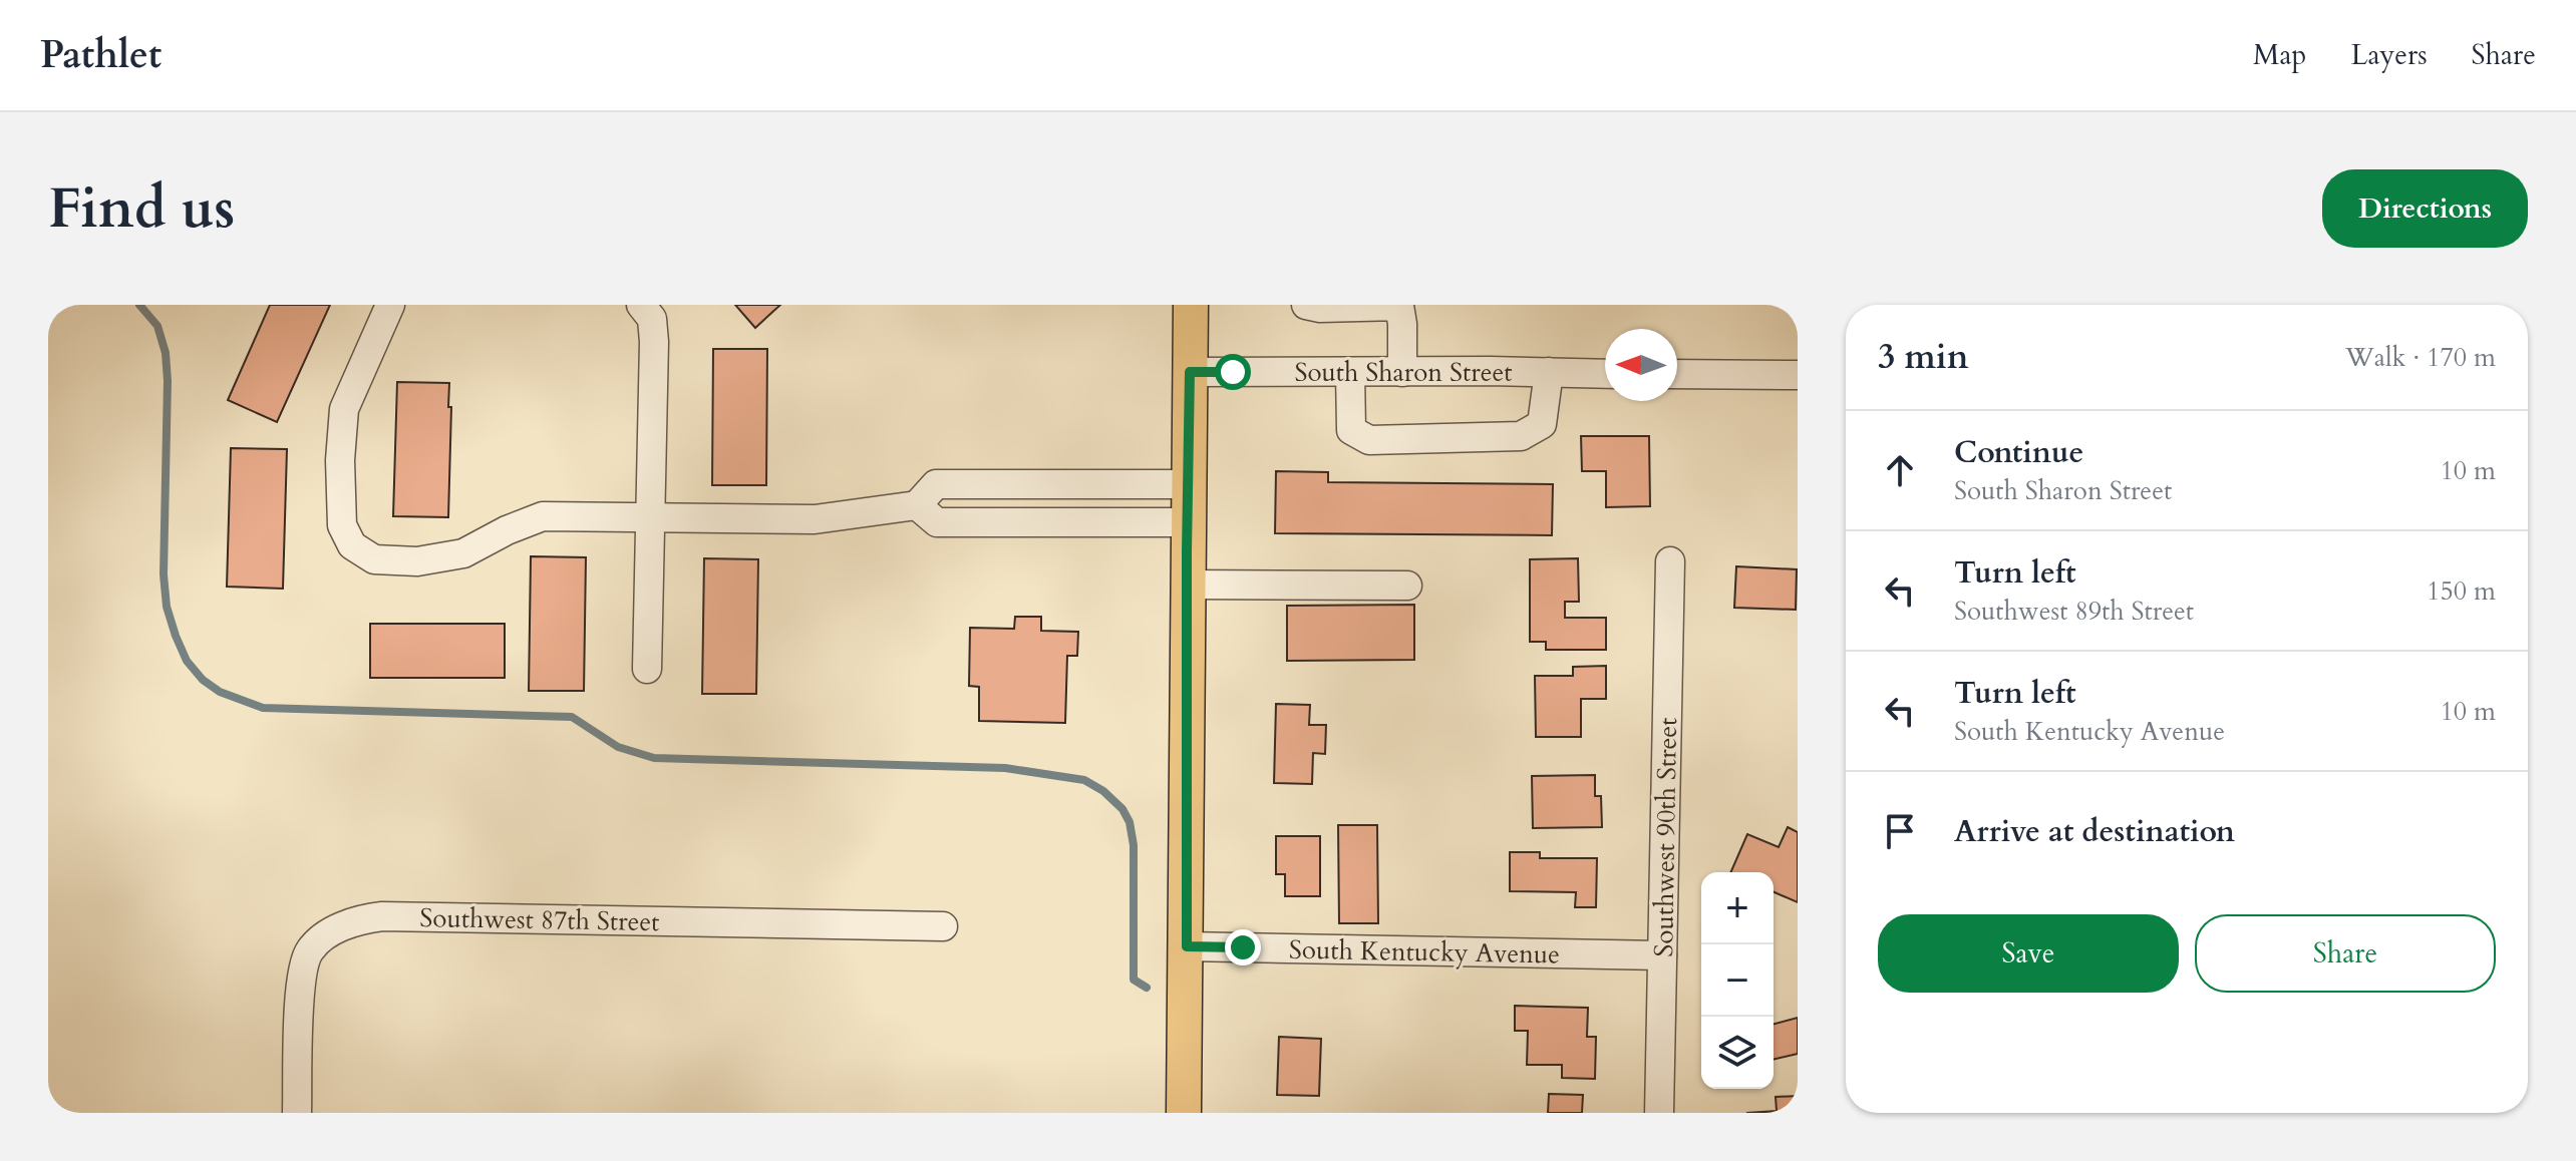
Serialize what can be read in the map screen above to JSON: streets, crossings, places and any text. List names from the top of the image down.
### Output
{
  "streets": {
    "street": [
      "South Sharon Street",
      "Southwest 90th Street",
      "Southwest 87th Street",
      "South Kentucky Avenue"
    ]
  },
  "crossings": [
    ["Southwest 90th Street", "South Kentucky Avenue"]
  ],
  "north": "left",
  "page": {
    "header": "Pathlet",
    "nav": ["Map", "Layers", "Share"],
    "buttons": [
      "Directions",
      ["Save", "Share"]
    ],
    "title": "Find us",
    "heading": ["3 min", "Walk · 170 m"],
    "list": [
      ["Continue", "South Sharon Street", "10 m"],
      ["Turn left", "Southwest 89th Street", "150 m"],
      ["Turn left", "South Kentucky Avenue", "10 m"],
      "Arrive at destination"
    ],
    "map_buttons": ["+", "−"]
  }
}
